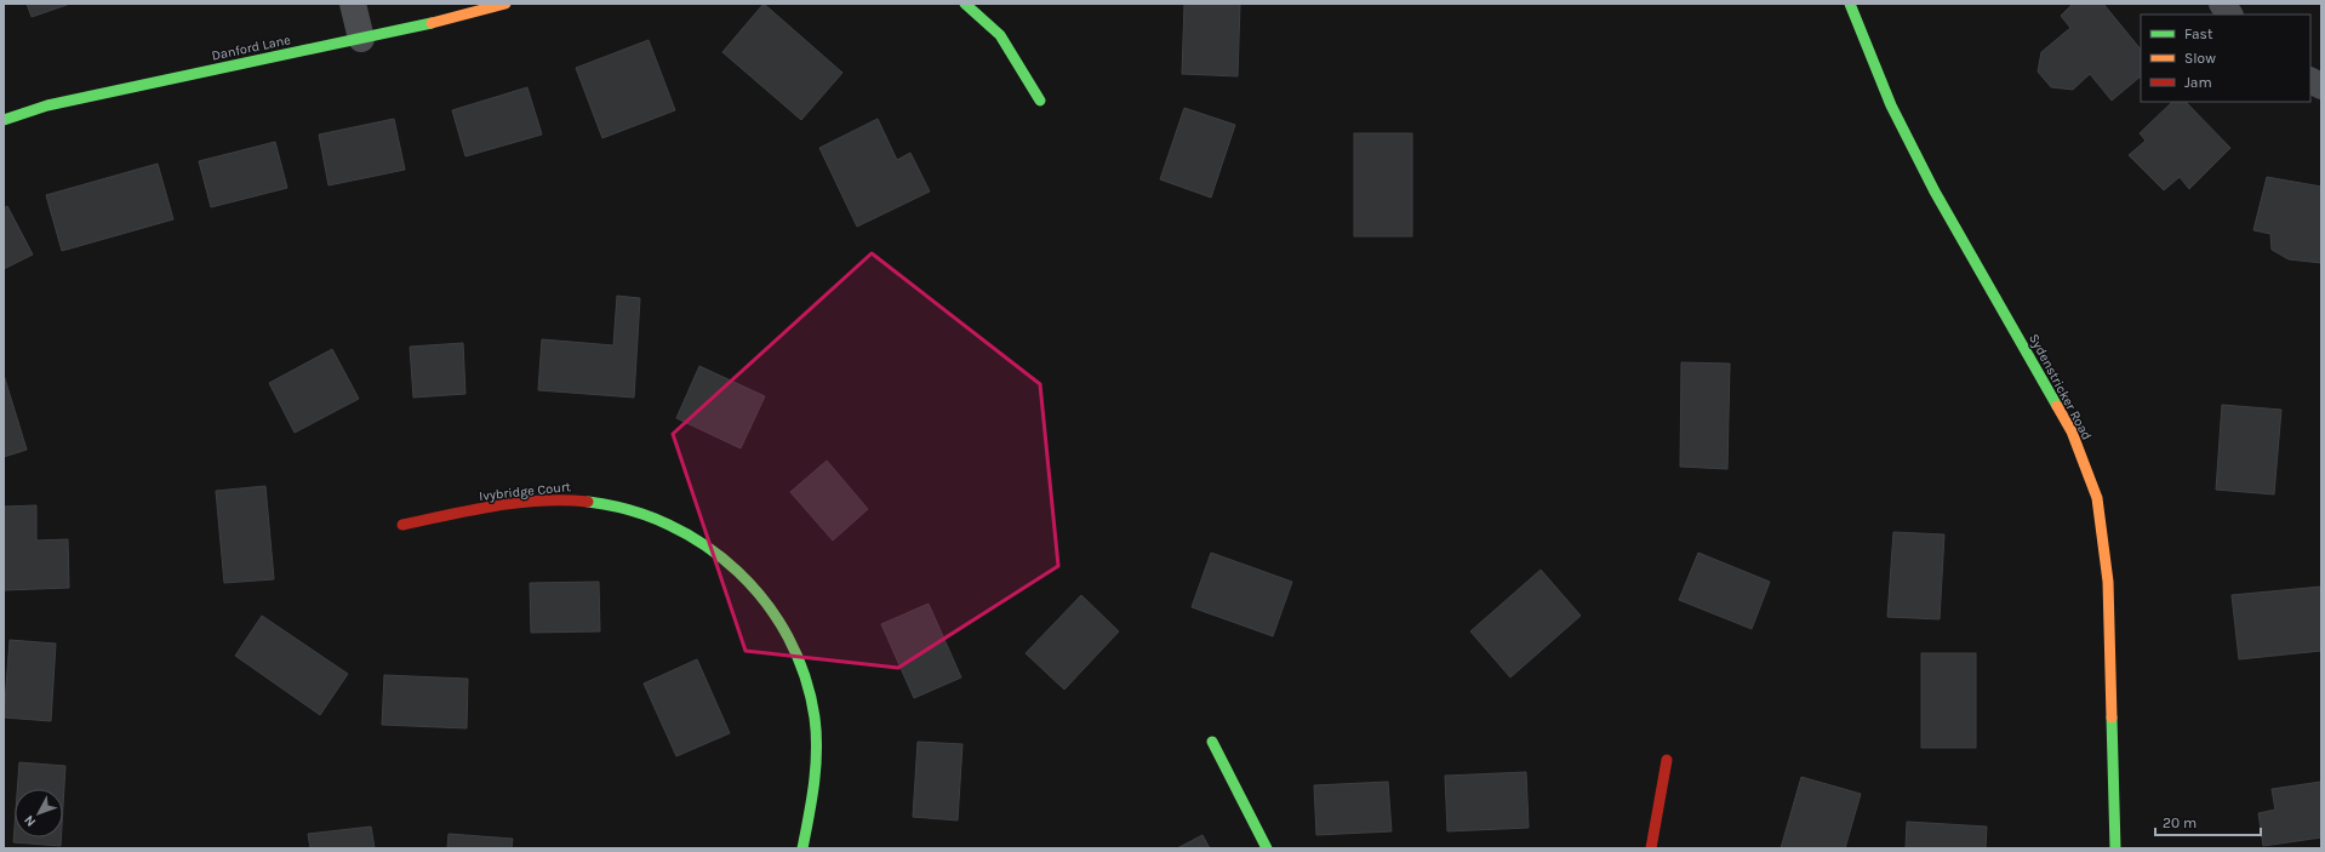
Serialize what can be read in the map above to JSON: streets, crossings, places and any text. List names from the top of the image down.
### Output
{
  "streets": {
    "street": ["Danford Lane", "Sydenstricker Road", "Ivybridge Court"]
  },
  "legend": ["Fast", "Slow", "Jam"],
  "scale_bar": "20 m",
  "north": "bottom left"
}
